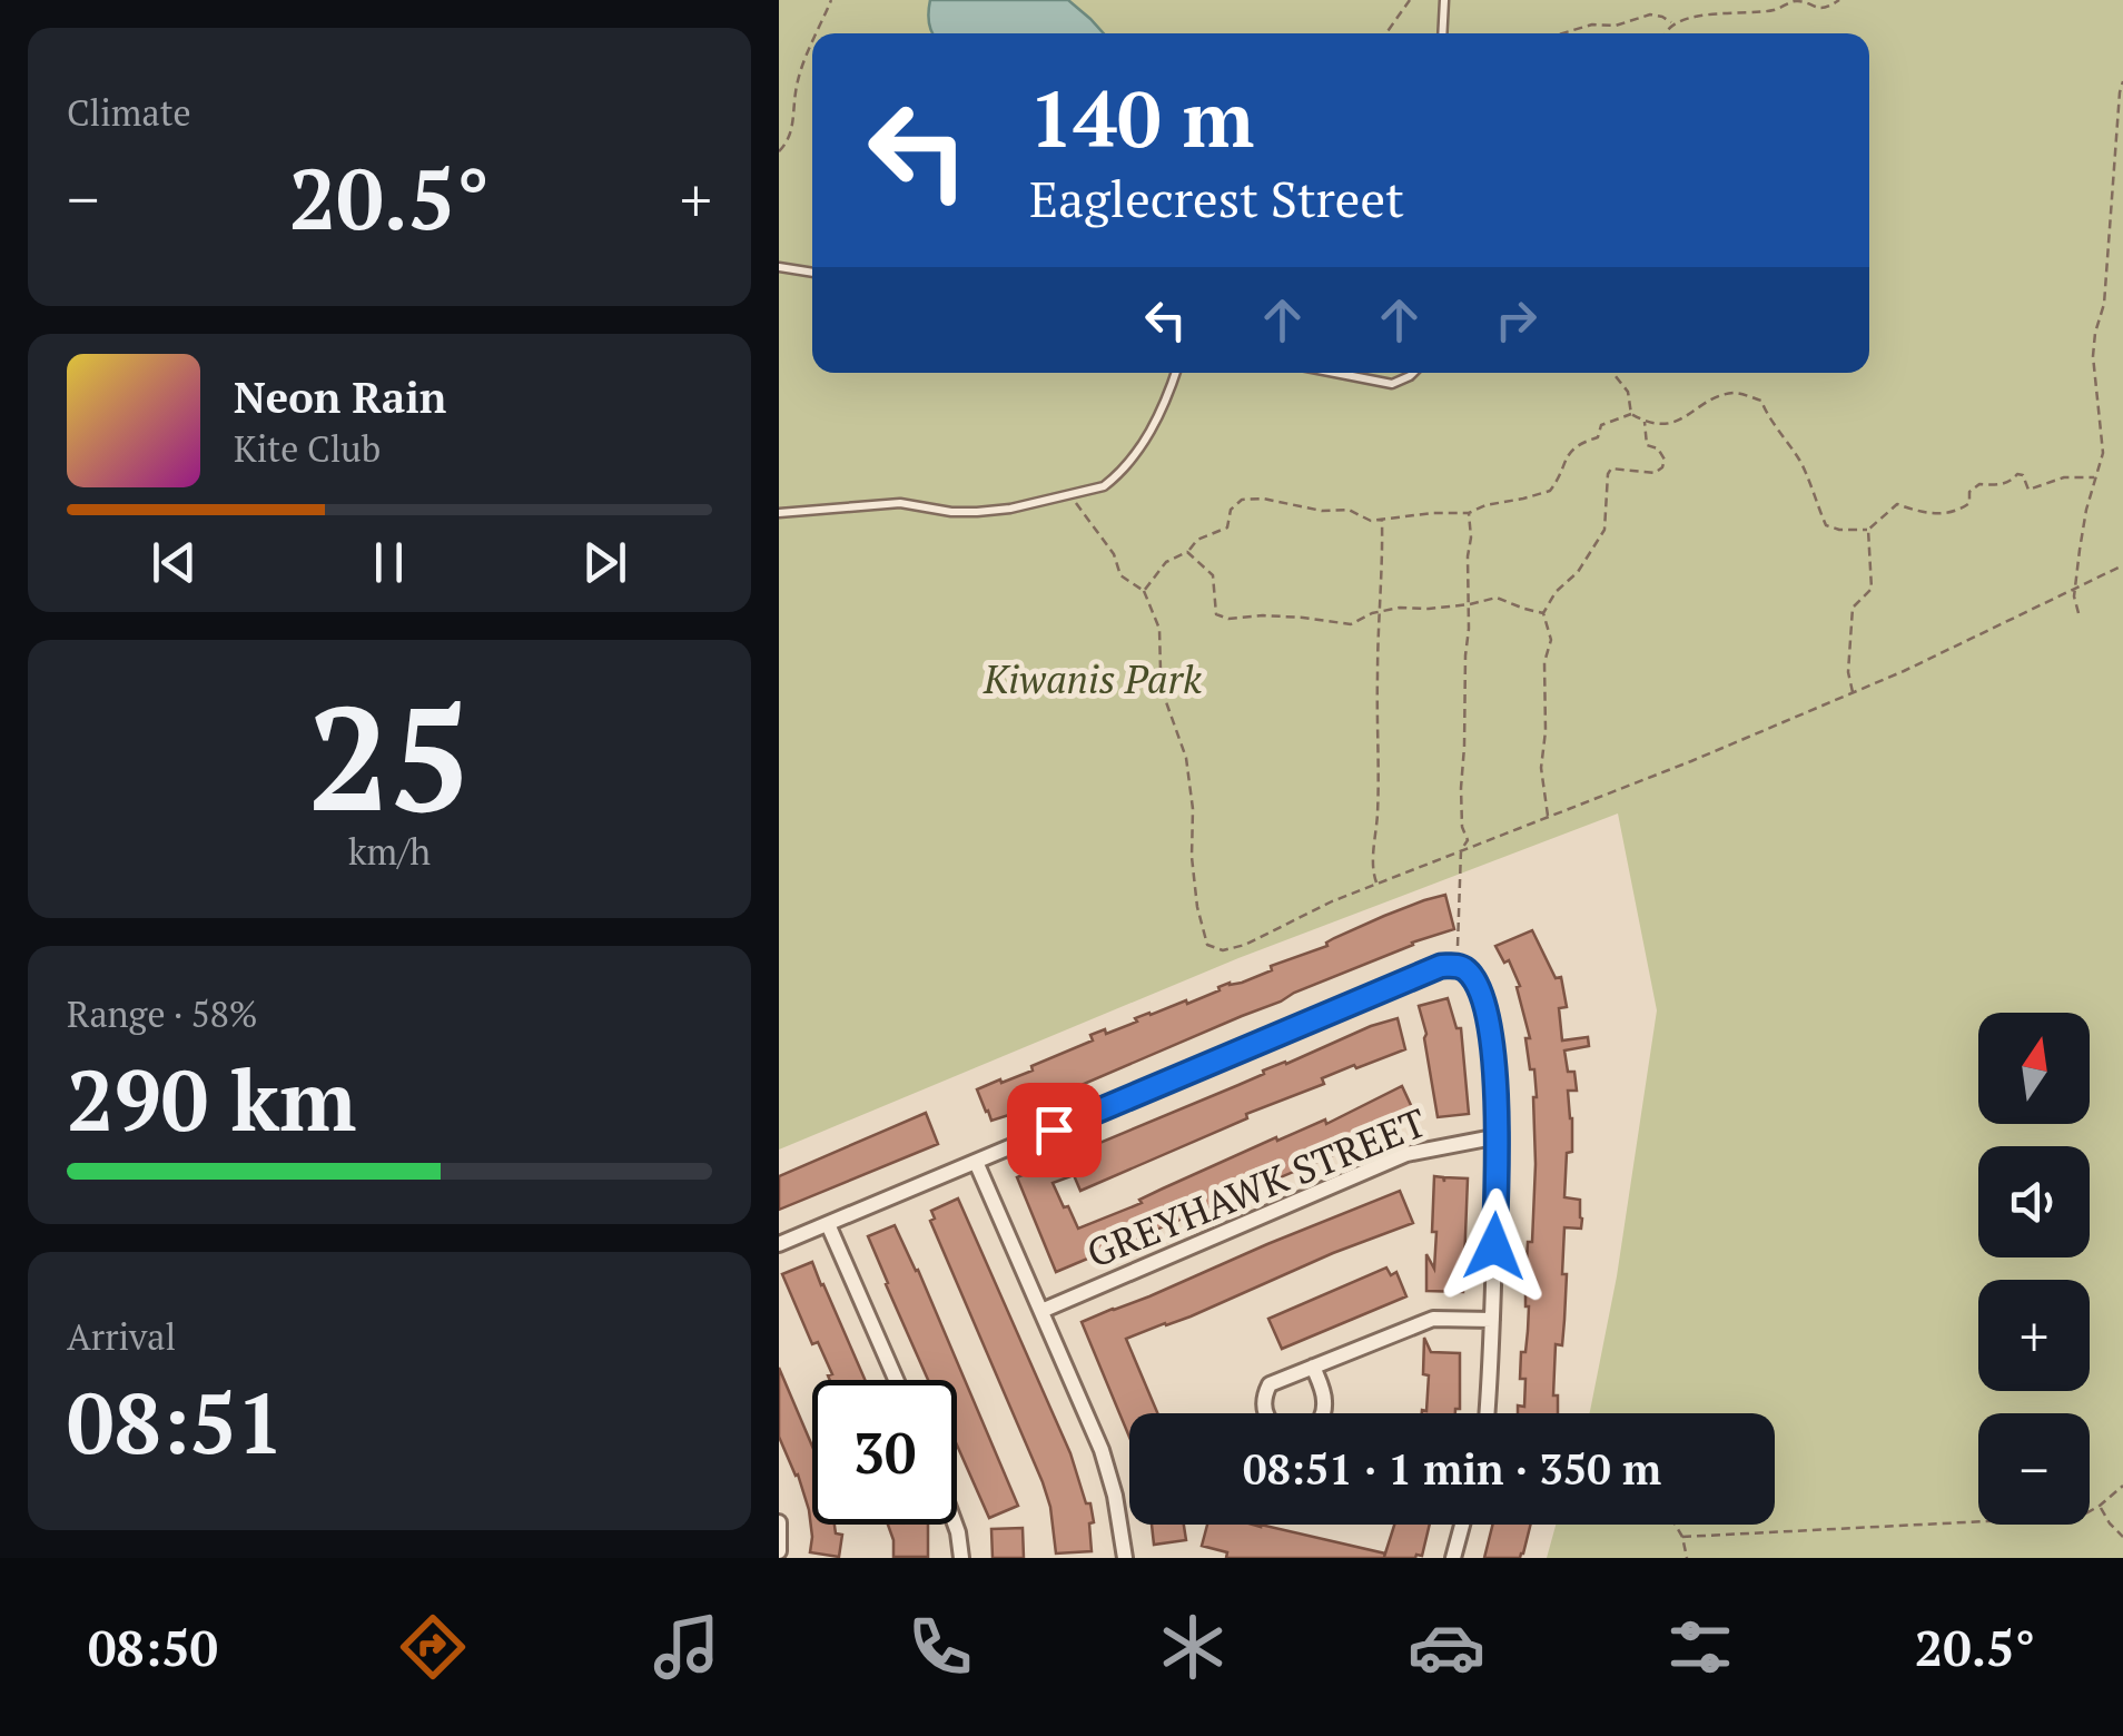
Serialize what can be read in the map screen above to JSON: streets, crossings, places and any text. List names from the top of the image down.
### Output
{
  "streets": {
    "street": ["GREYHAWK STREET"]
  },
  "parks": ["Kiwanis Park"],
  "north": "top",
  "page": {
    "tile": [
      "Climate",
      ["25", "km/h"],
      ["Range · 58%", "290 km"],
      ["Arrival", "08:51"]
    ],
    "turn": ["140 m", "Eaglecrest Street"],
    "heat": ["−", "20.5°", "+"],
    "song": ["Neon Rain", "Kite Club"],
    "map_buttons": ["+", "−"],
    "limit": "30",
    "trip": "08:51 · 1 min · 350 m",
    "tabs": ["08:50", "20.5°"]
  }
}
